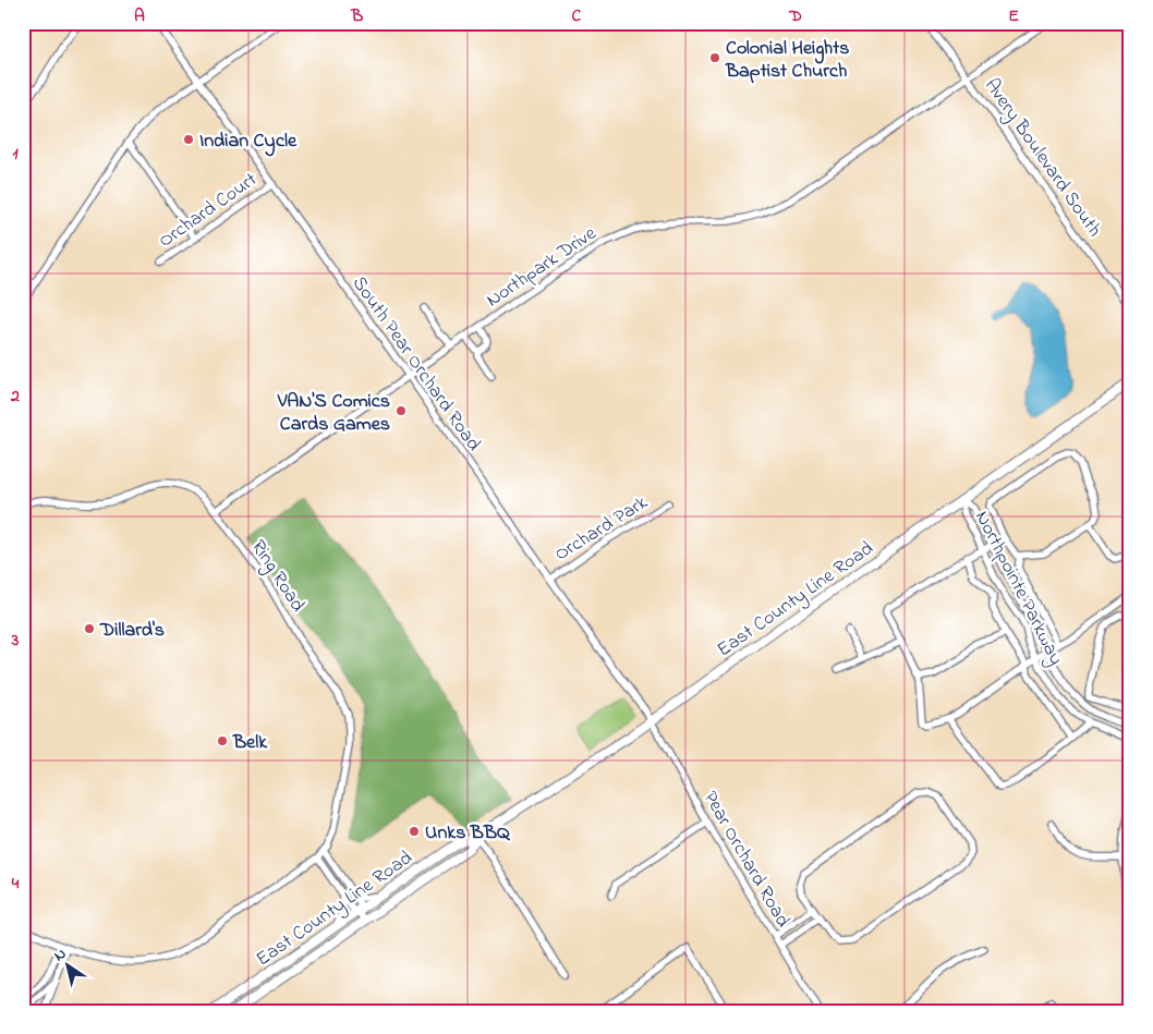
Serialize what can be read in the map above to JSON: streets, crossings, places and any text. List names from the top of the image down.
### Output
{
  "streets": {
    "main road": ["East County Line Road"],
    "street": [
      "Avery Boulevard South",
      "Orchard Court",
      "Northpark Drive",
      "South Pear Orchard Road",
      "Orchard Park",
      "Ring Road",
      "Northpointe Parkway",
      "Pear Orchard Road"
    ]
  },
  "crossings": [
    ["Avery Boulevard South", "Northpark Drive"],
    ["Orchard Court", "South Pear Orchard Road"],
    ["Northpark Drive", "South Pear Orchard Road"],
    ["Northpark Drive", "Ring Road"],
    ["South Pear Orchard Road", "Orchard Park"],
    ["South Pear Orchard Road", "East County Line Road"],
    ["South Pear Orchard Road", "Pear Orchard Road"],
    ["Northpointe Parkway", "East County Line Road"],
    ["East County Line Road", "Pear Orchard Road"]
  ],
  "places": [
    "Colonial Heights Baptist Church",
    "Indian Cycle",
    "VAN'S Comics Cards Games",
    "Dillard's",
    "Belk",
    "Unks BBQ"
  ],
  "north": "top left",
  "grid": {
    "columns": [
      "A",
      "B",
      "C",
      "D",
      "E"
    ],
    "rows": [
      "1",
      "2",
      "3",
      "4"
    ]
  }
}
